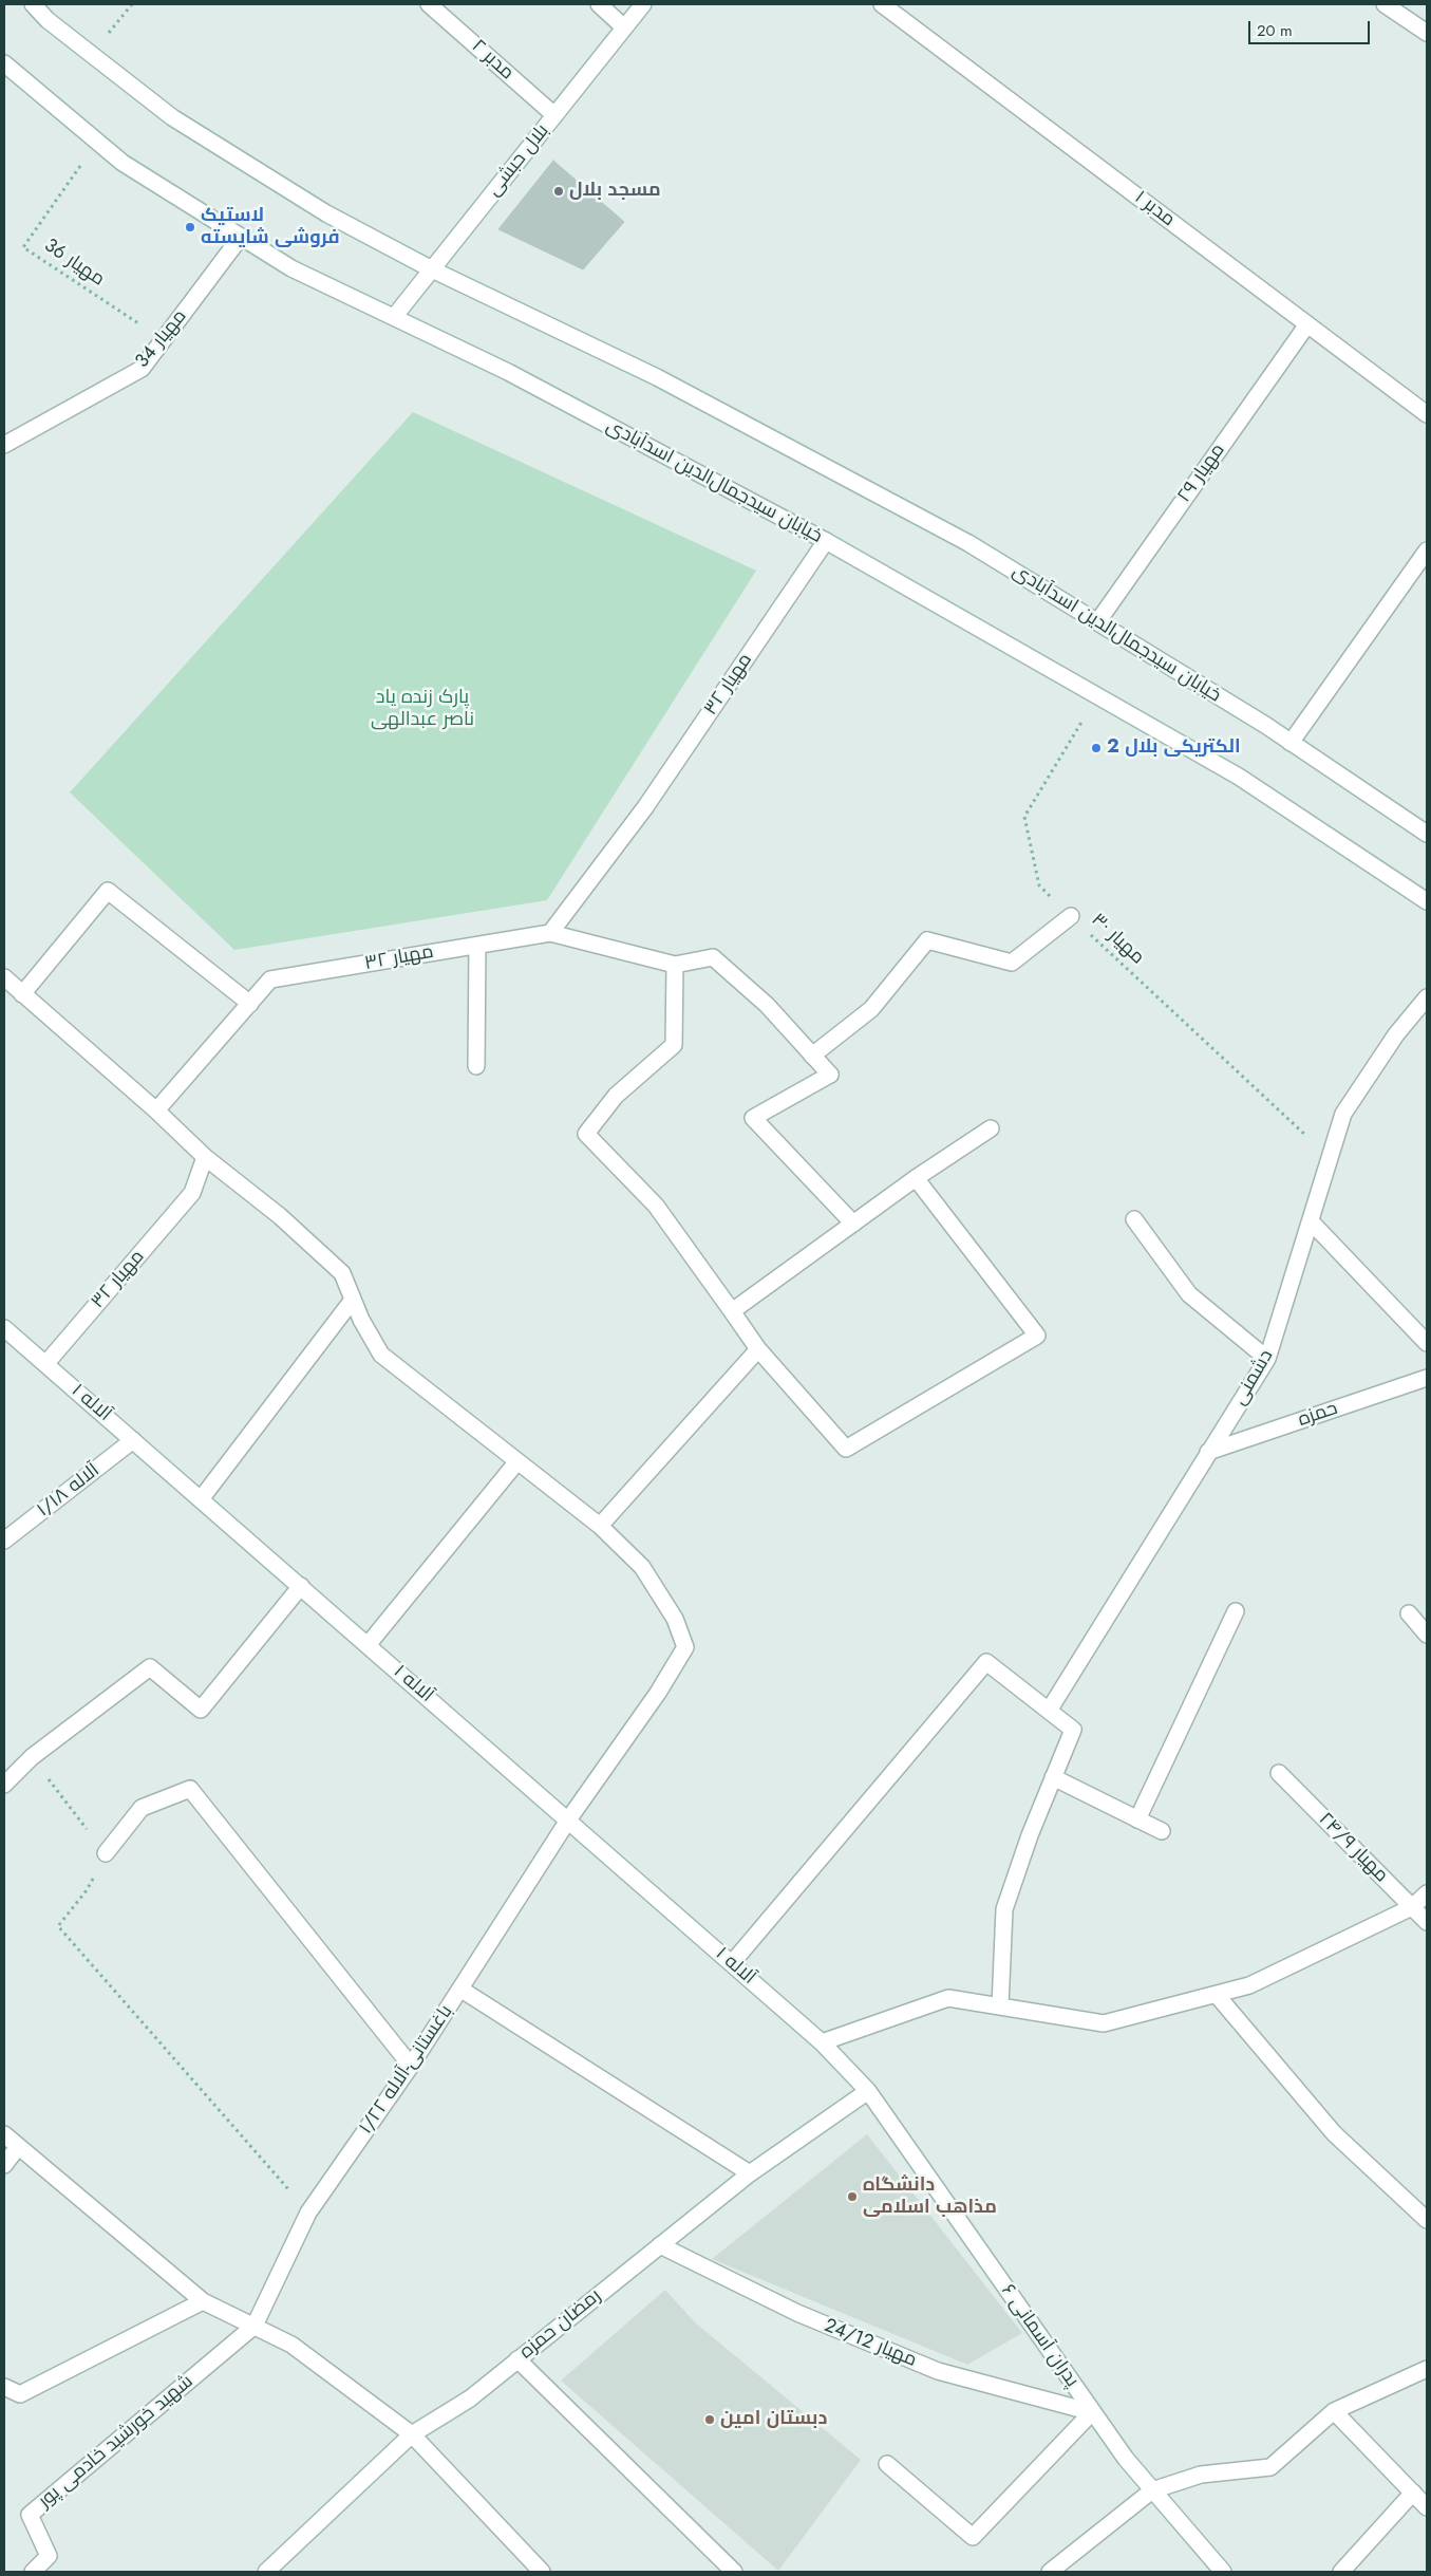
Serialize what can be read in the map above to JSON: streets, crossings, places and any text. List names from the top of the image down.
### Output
{
  "streets": {
    "street": [
      "مدبر ۲",
      "بلال حبشی",
      "مدبر ۱",
      "مهیار 34",
      "مهیار ۲۹",
      "خیابان سیدجمال‌الدین اسدآبادی",
      "مهیار ۳۲",
      "دشمنی",
      "آلاله ۱",
      "حمزه",
      "آلاله ۱/۱۸",
      "مهیار ۲۴/۹",
      "باغستانی-آلاله ۱/۲۲",
      "رمضان حمزه",
      "پدران آسمانی ۶",
      "مهیار 24/12",
      "شهید خورشید خادمی پور"
    ],
    "path": ["مهیار 36", "مهیار ۳۰"]
  },
  "crossings": [
    ["مدبر ۲", "بلال حبشی"],
    ["بلال حبشی", "خیابان سیدجمال‌الدین اسدآبادی"],
    ["مدبر ۱", "مهیار ۲۹"],
    ["مهیار 36", "مهیار 34"],
    ["مهیار 36", "خیابان سیدجمال‌الدین اسدآبادی"],
    ["مهیار 34", "خیابان سیدجمال‌الدین اسدآبادی"],
    ["مهیار ۲۹", "خیابان سیدجمال‌الدین اسدآبادی"],
    ["خیابان سیدجمال‌الدین اسدآبادی", "مهیار ۳۲"],
    ["خیابان سیدجمال‌الدین اسدآبادی", "مهیار ۳۰"],
    ["مهیار ۳۲", "آلاله ۱"],
    ["مهیار ۳۰", "دشمنی"],
    ["دشمنی", "حمزه"],
    ["آلاله ۱", "آلاله ۱/۱۸"],
    ["آلاله ۱", "باغستانی-آلاله ۱/۲۲"],
    ["آلاله ۱", "رمضان حمزه"],
    ["آلاله ۱", "پدران آسمانی ۶"],
    ["باغستانی-آلاله ۱/۲۲", "شهید خورشید خادمی پور"],
    ["رمضان حمزه", "پدران آسمانی ۶"],
    ["رمضان حمزه", "مهیار 24/12"],
    ["پدران آسمانی ۶", "مهیار 24/12"]
  ],
  "parks": ["پارک زنده یاد ناصر عبدالهی"],
  "places": [
    "مسجد بلال",
    "لاستیک فروشی شایسته",
    "الکتریکی بلال 2",
    "دانشگاه مذاهب اسلامی",
    "دبستان امین"
  ],
  "scale_bar": "20 m"
}
